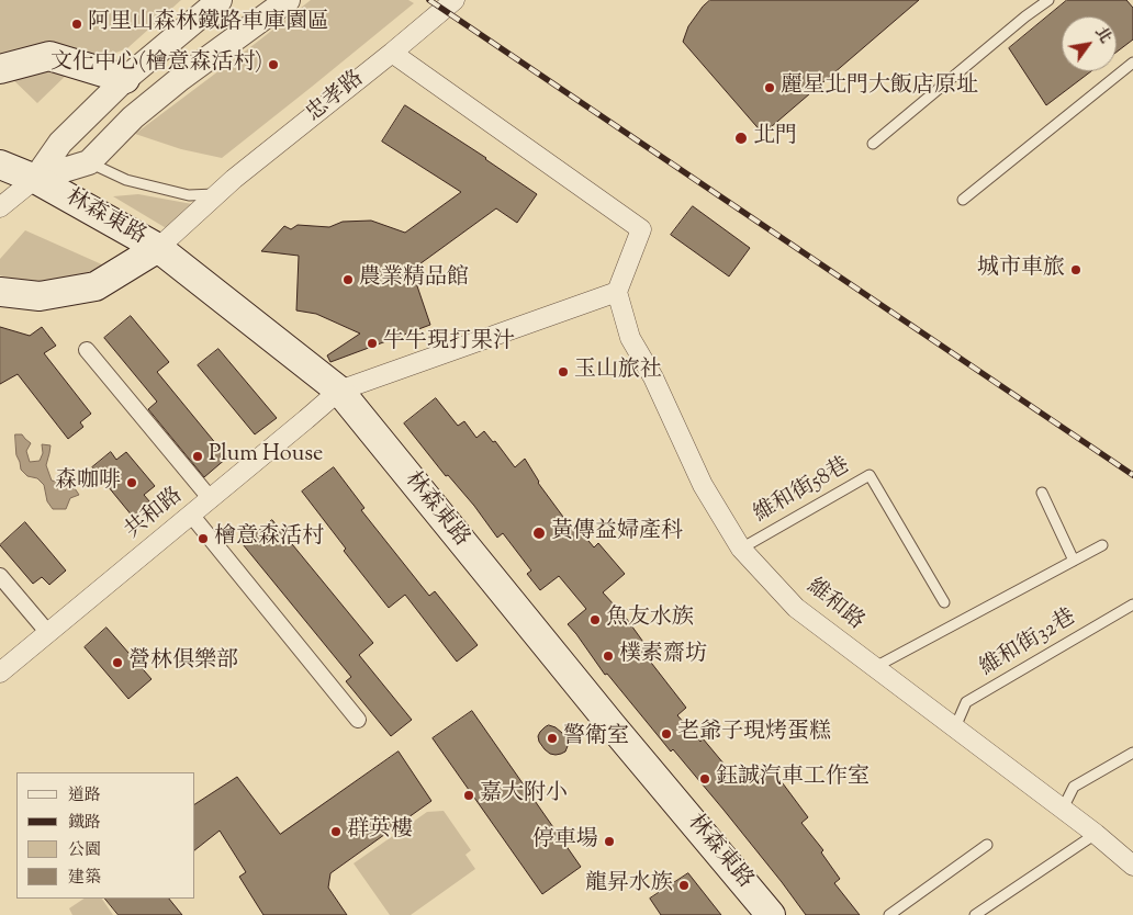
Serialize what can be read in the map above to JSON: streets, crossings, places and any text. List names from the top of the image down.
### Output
{
  "streets": {
    "main road": ["林森東路"],
    "street": ["忠孝路", "共和路", "維和路"],
    "lane": ["維和街58巷", "維和街32巷"]
  },
  "crossings": [
    ["忠孝路", "林森東路"],
    ["林森東路", "共和路"],
    ["維和街58巷", "維和路"],
    ["維和路", "維和街32巷"]
  ],
  "places": [
    "阿里山森林鐵路車庫園區",
    "文化中心(檜意森活村)",
    "麗星北門大飯店原址",
    "北門",
    "城市車旅",
    "農業精品館",
    "牛牛現打果汁",
    "玉山旅社",
    "Plum House",
    "森咖啡",
    "黃傳益婦產科",
    "檜意森活村",
    "魚友水族",
    "樸素齋坊",
    "營林俱樂部",
    "老爺子現烤蛋糕",
    "警衛室",
    "鈺誠汽車工作室",
    "嘉大附小",
    "群英樓",
    "停車場",
    "龍昇水族"
  ],
  "legend": [
    "道路",
    "鐵路",
    "公園",
    "建築"
  ],
  "north": "top right"
}
